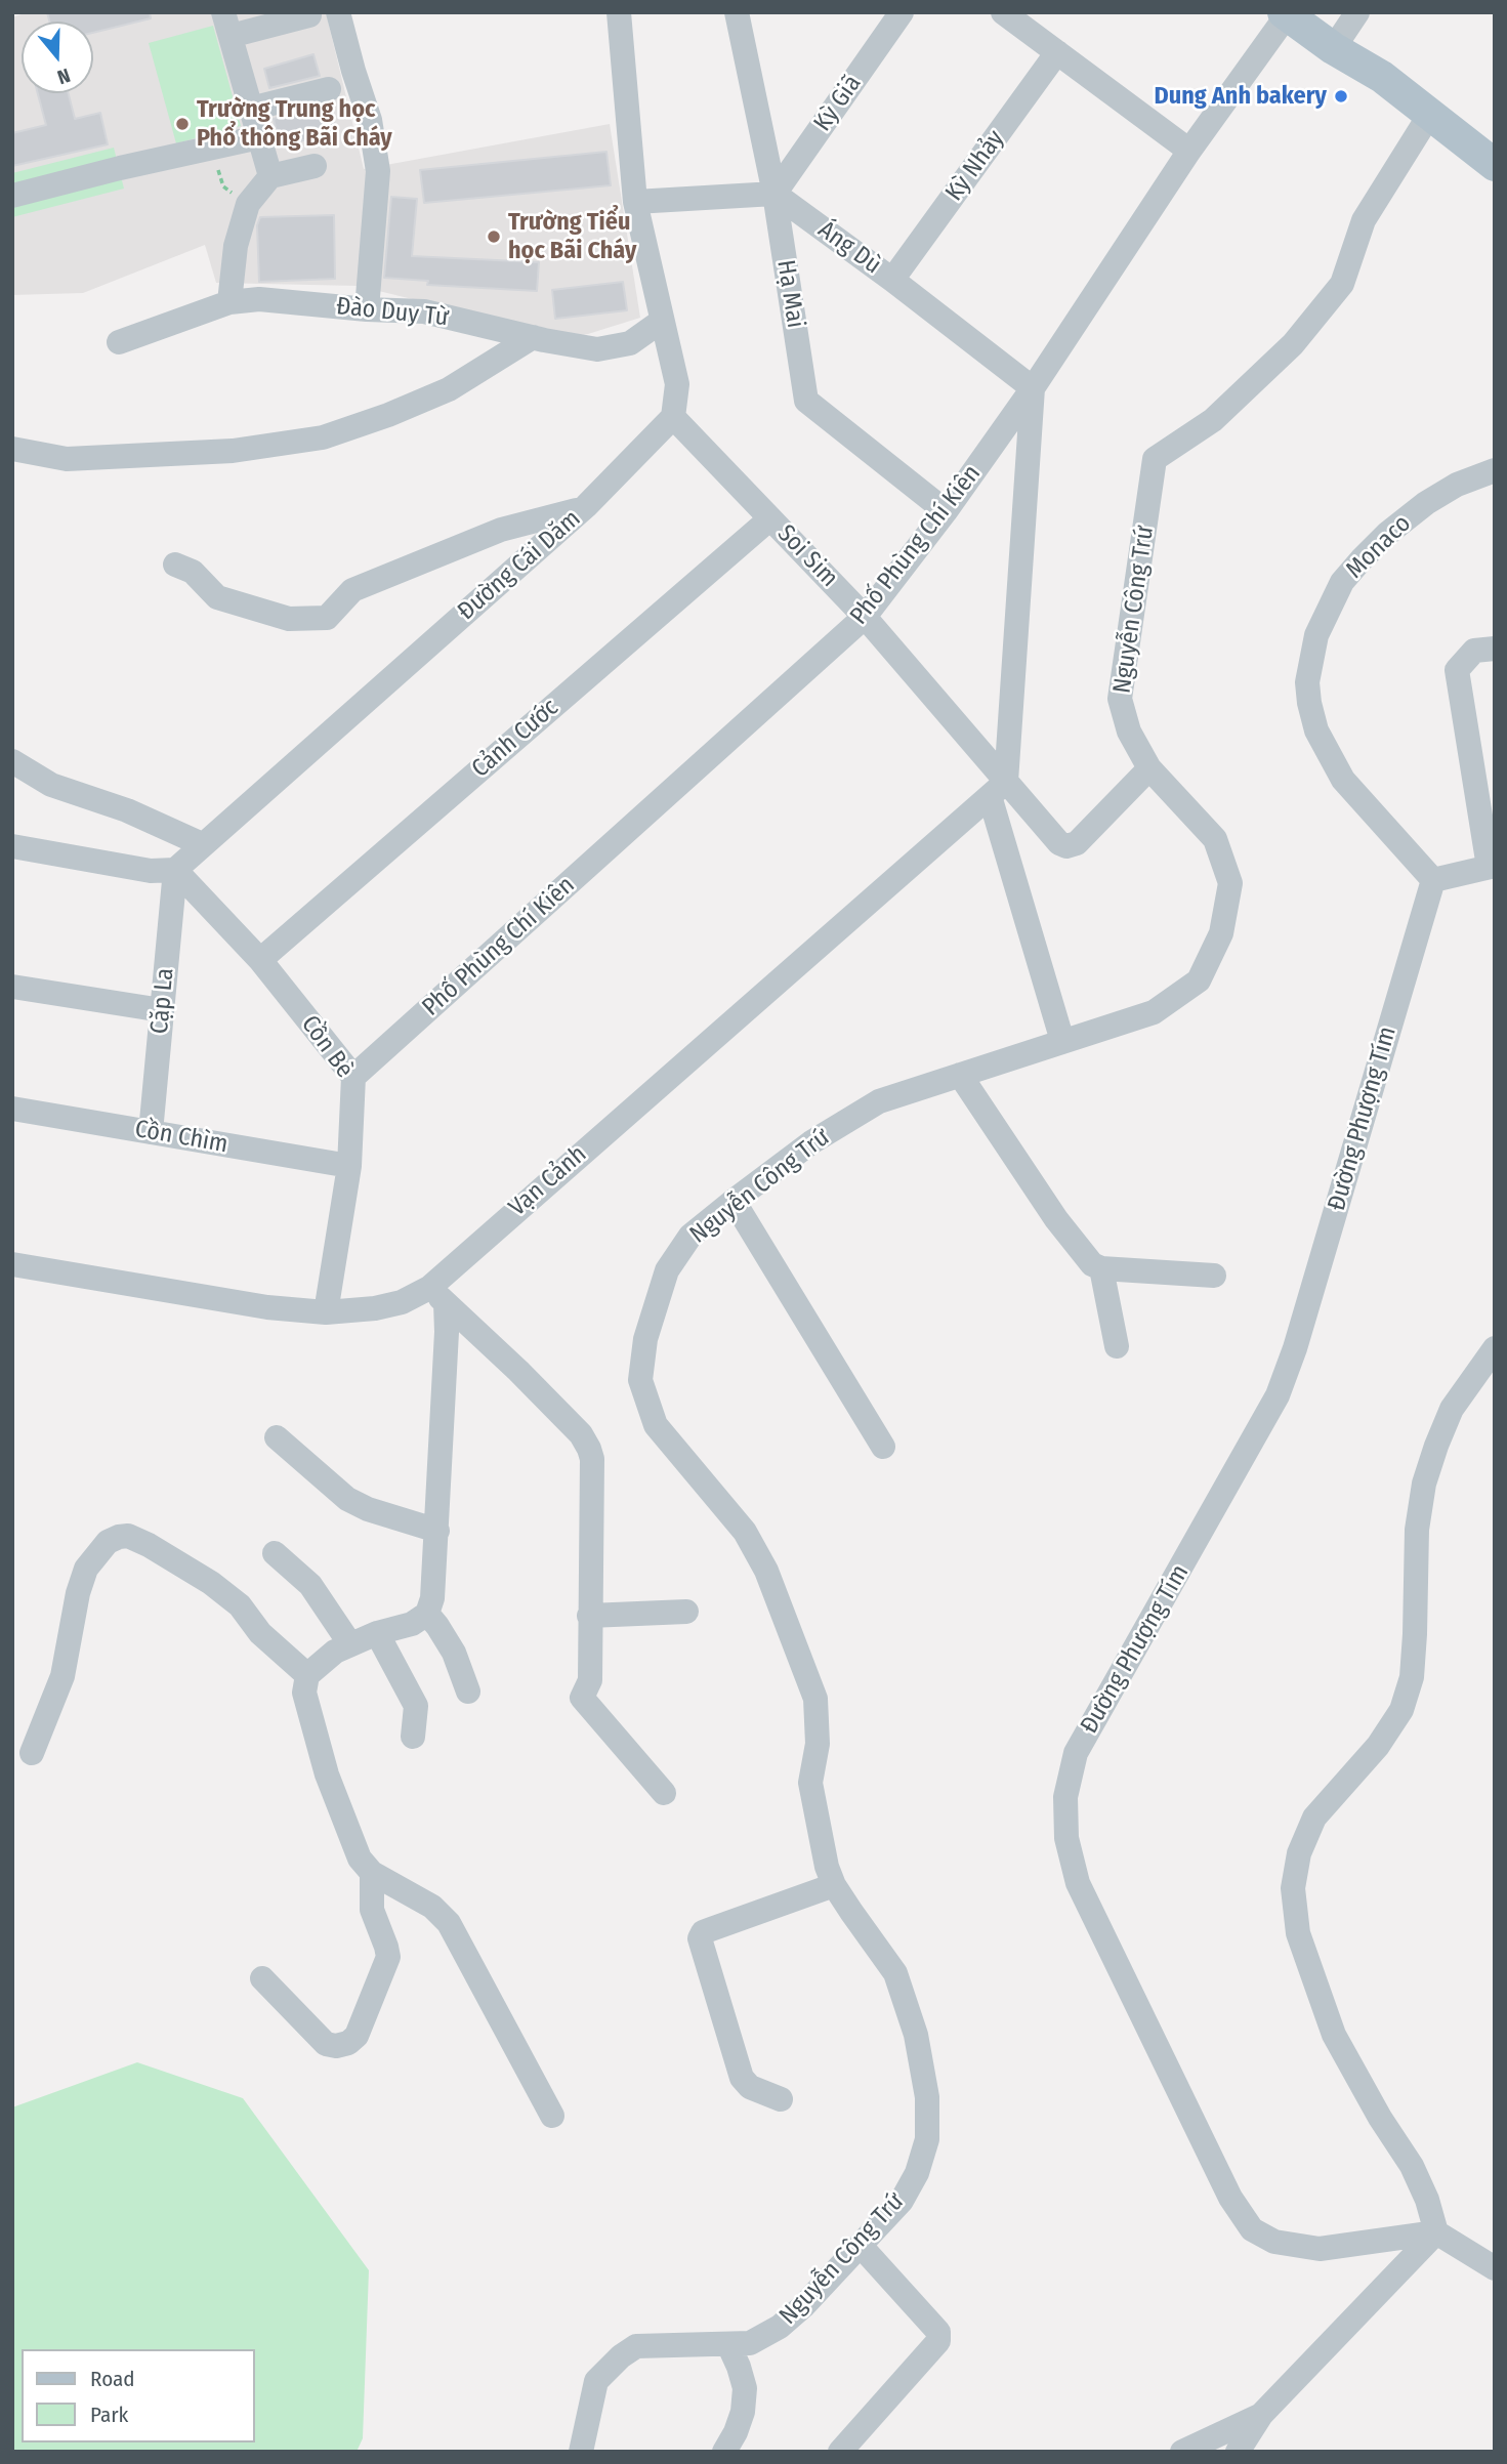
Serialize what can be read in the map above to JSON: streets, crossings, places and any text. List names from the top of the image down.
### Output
{
  "streets": {
    "street": [
      "Kỳ Giã",
      "Kỳ Nhảy",
      "Áng Dù",
      "Hạ Mai",
      "Đào Duy Từ",
      "Phố Phùng Chí Kiên",
      "Monaco",
      "Soi Sim",
      "Đường Cái Dăm",
      "Nguyễn Công Trứ",
      "Cảnh Cước",
      "Cặp La",
      "Cồn Bè",
      "Đường Phượng Tím",
      "Cồn Chìm",
      "Vạn Cảnh"
    ]
  },
  "crossings": [
    ["Kỳ Giã", "Áng Dù"],
    ["Kỳ Giã", "Hạ Mai"],
    ["Kỳ Nhảy", "Áng Dù"],
    ["Áng Dù", "Hạ Mai"],
    ["Áng Dù", "Phố Phùng Chí Kiên"],
    ["Hạ Mai", "Phố Phùng Chí Kiên"],
    ["Phố Phùng Chí Kiên", "Soi Sim"],
    ["Phố Phùng Chí Kiên", "Cồn Bè"],
    ["Monaco", "Đường Phượng Tím"],
    ["Soi Sim", "Đường Cái Dăm"],
    ["Soi Sim", "Nguyễn Công Trứ"],
    ["Soi Sim", "Cảnh Cước"],
    ["Soi Sim", "Vạn Cảnh"],
    ["Đường Cái Dăm", "Cặp La"],
    ["Đường Cái Dăm", "Cồn Bè"],
    ["Cảnh Cước", "Cồn Bè"],
    ["Cặp La", "Cồn Bè"],
    ["Cặp La", "Cồn Chìm"],
    ["Cồn Bè", "Cồn Chìm"],
    ["Cồn Bè", "Vạn Cảnh"]
  ],
  "places": ["Dung Anh bakery", "Trường Trung học Phổ thông Bãi Cháy", "Trường Tiểu học Bãi Cháy"],
  "legend": ["Road", "Park"],
  "north": "bottom"
}
